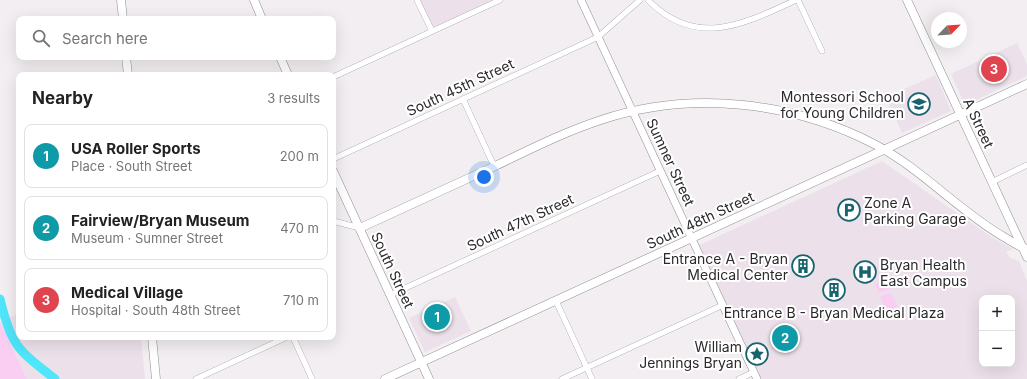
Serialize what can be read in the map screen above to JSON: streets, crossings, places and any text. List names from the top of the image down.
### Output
{
  "streets": {
    "main road": ["A Street", "South 48th Street", "South Street"],
    "street": ["South 45th Street", "Sumner Street", "South 47th Street"]
  },
  "crossings": [
    ["South 45th Street", "Sumner Street"],
    ["A Street", "South 48th Street"],
    ["Sumner Street", "South 48th Street"],
    ["Sumner Street", "South 47th Street"],
    ["South 48th Street", "South Street"],
    ["South 47th Street", "South Street"]
  ],
  "places": {
    "school or university": ["Montessori School for Young Children"],
    "parking": ["Zone A Parking Garage"],
    "building": ["Entrance A - Bryan Medical Center", "Entrance B - Bryan Medical Plaza"],
    "hospital": ["Bryan Health East Campus"],
    "place": ["William Jennings Bryan"]
  },
  "north": "top right",
  "page": {
    "search": "Search here",
    "pins": ["3", "1", "2"],
    "heading": ["Nearby", "3 results"],
    "list": [
      {
        "mark": "1",
        "name": "USA Roller Sports",
        "note": "Place · South Street",
        "value": "200 m"
      },
      {
        "mark": "2",
        "name": "Fairview/Bryan Museum",
        "note": "Museum · Sumner Street",
        "value": "470 m"
      },
      {
        "mark": "3",
        "name": "Medical Village",
        "note": "Hospital · South 48th Street",
        "value": "710 m"
      }
    ],
    "map_buttons": ["+", "−"]
  }
}
